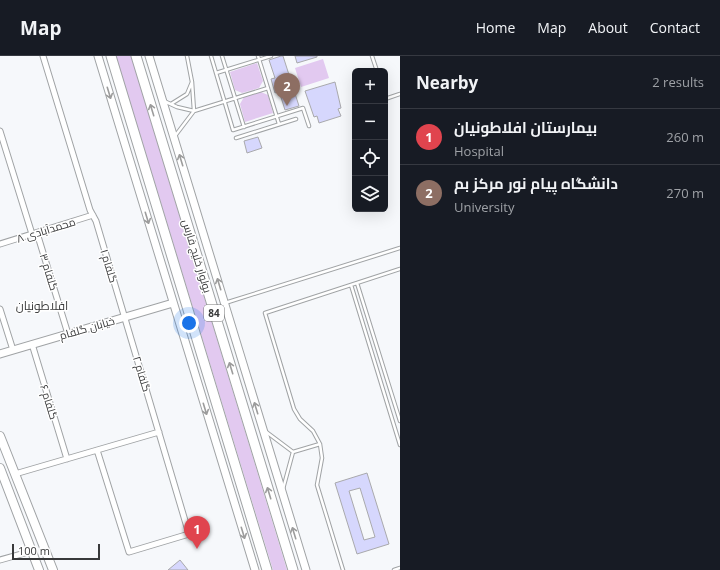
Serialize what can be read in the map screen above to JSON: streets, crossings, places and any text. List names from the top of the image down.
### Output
{
  "streets": {
    "highway": ["بولوار خلیج فارس", "84"],
    "street": [
      "محمدآبادی ۸",
      "گلفام ۱",
      "گلفام ۳",
      "خیابان گلفام",
      "گلفام ۲",
      "گلفام ۶"
    ]
  },
  "crossings": [
    ["محمدآبادی ۸", "گلفام ۱"],
    ["محمدآبادی ۸", "گلفام ۳"],
    ["گلفام ۱", "خیابان گلفام"],
    ["گلفام ۱", "گلفام ۲"],
    ["گلفام ۳", "خیابان گلفام"],
    ["خیابان گلفام", "گلفام ۲"],
    ["خیابان گلفام", "گلفام ۶"]
  ],
  "districts": ["افلاطونیان"],
  "scale_bar": "100 m",
  "page": {
    "header": "Map",
    "nav": [
      "Home",
      "Map",
      "About",
      "Contact"
    ],
    "heading": ["Nearby", "2 results"],
    "map_buttons": ["+", "−"],
    "pins": ["2", "1"],
    "list": [
      {
        "mark": "1",
        "name": "بیمارستان افلاطونیان",
        "note": "Hospital",
        "value": "260 m"
      },
      {
        "mark": "2",
        "name": "دانشگاه پیام نور مرکز بم",
        "note": "University",
        "value": "270 m"
      }
    ],
    "scale": "100 m"
  }
}
